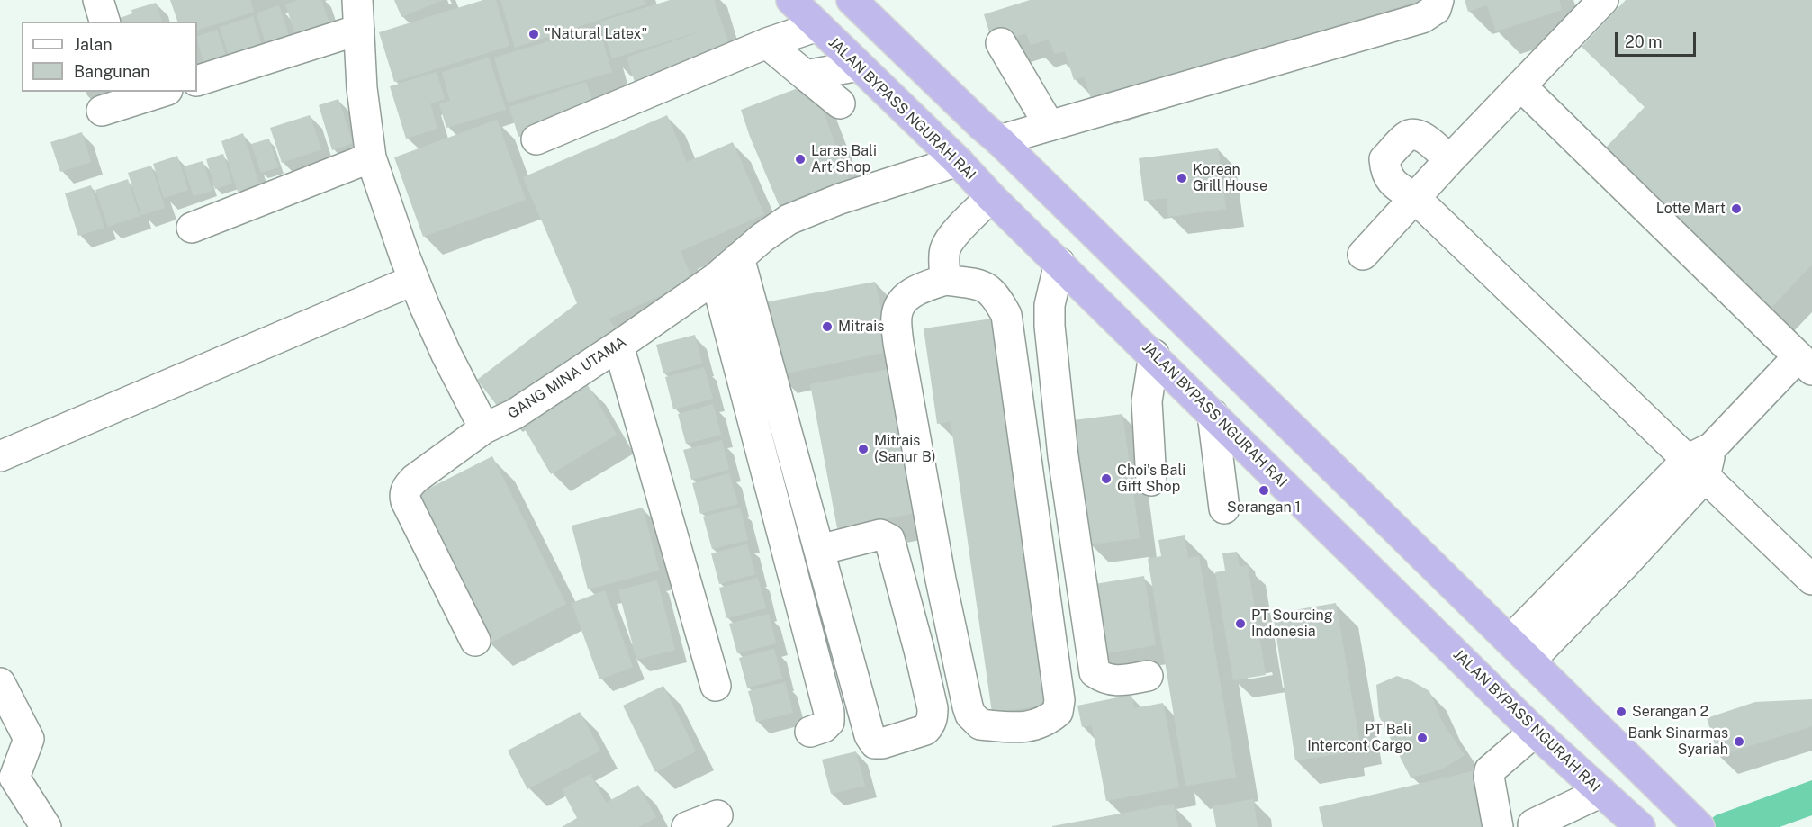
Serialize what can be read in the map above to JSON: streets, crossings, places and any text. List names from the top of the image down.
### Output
{
  "streets": {
    "highway": ["JALAN BYPASS NGURAH RAI"],
    "street": ["GANG MINA UTAMA"]
  },
  "crossings": [
    ["JALAN BYPASS NGURAH RAI", "GANG MINA UTAMA"]
  ],
  "places": [
    "\"Natural Latex\"",
    "Laras Bali Art Shop",
    "Korean Grill House",
    "Lotte Mart",
    "Mitrais",
    "Mitrais (Sanur B)",
    "Choi's Bali Gift Shop",
    "Serangan 1",
    "PT Sourcing Indonesia",
    "Serangan 2",
    "PT Bali Intercont Cargo",
    "Bank Sinarmas Syariah"
  ],
  "legend": ["Jalan", "Bangunan"],
  "scale_bar": "20 m"
}
